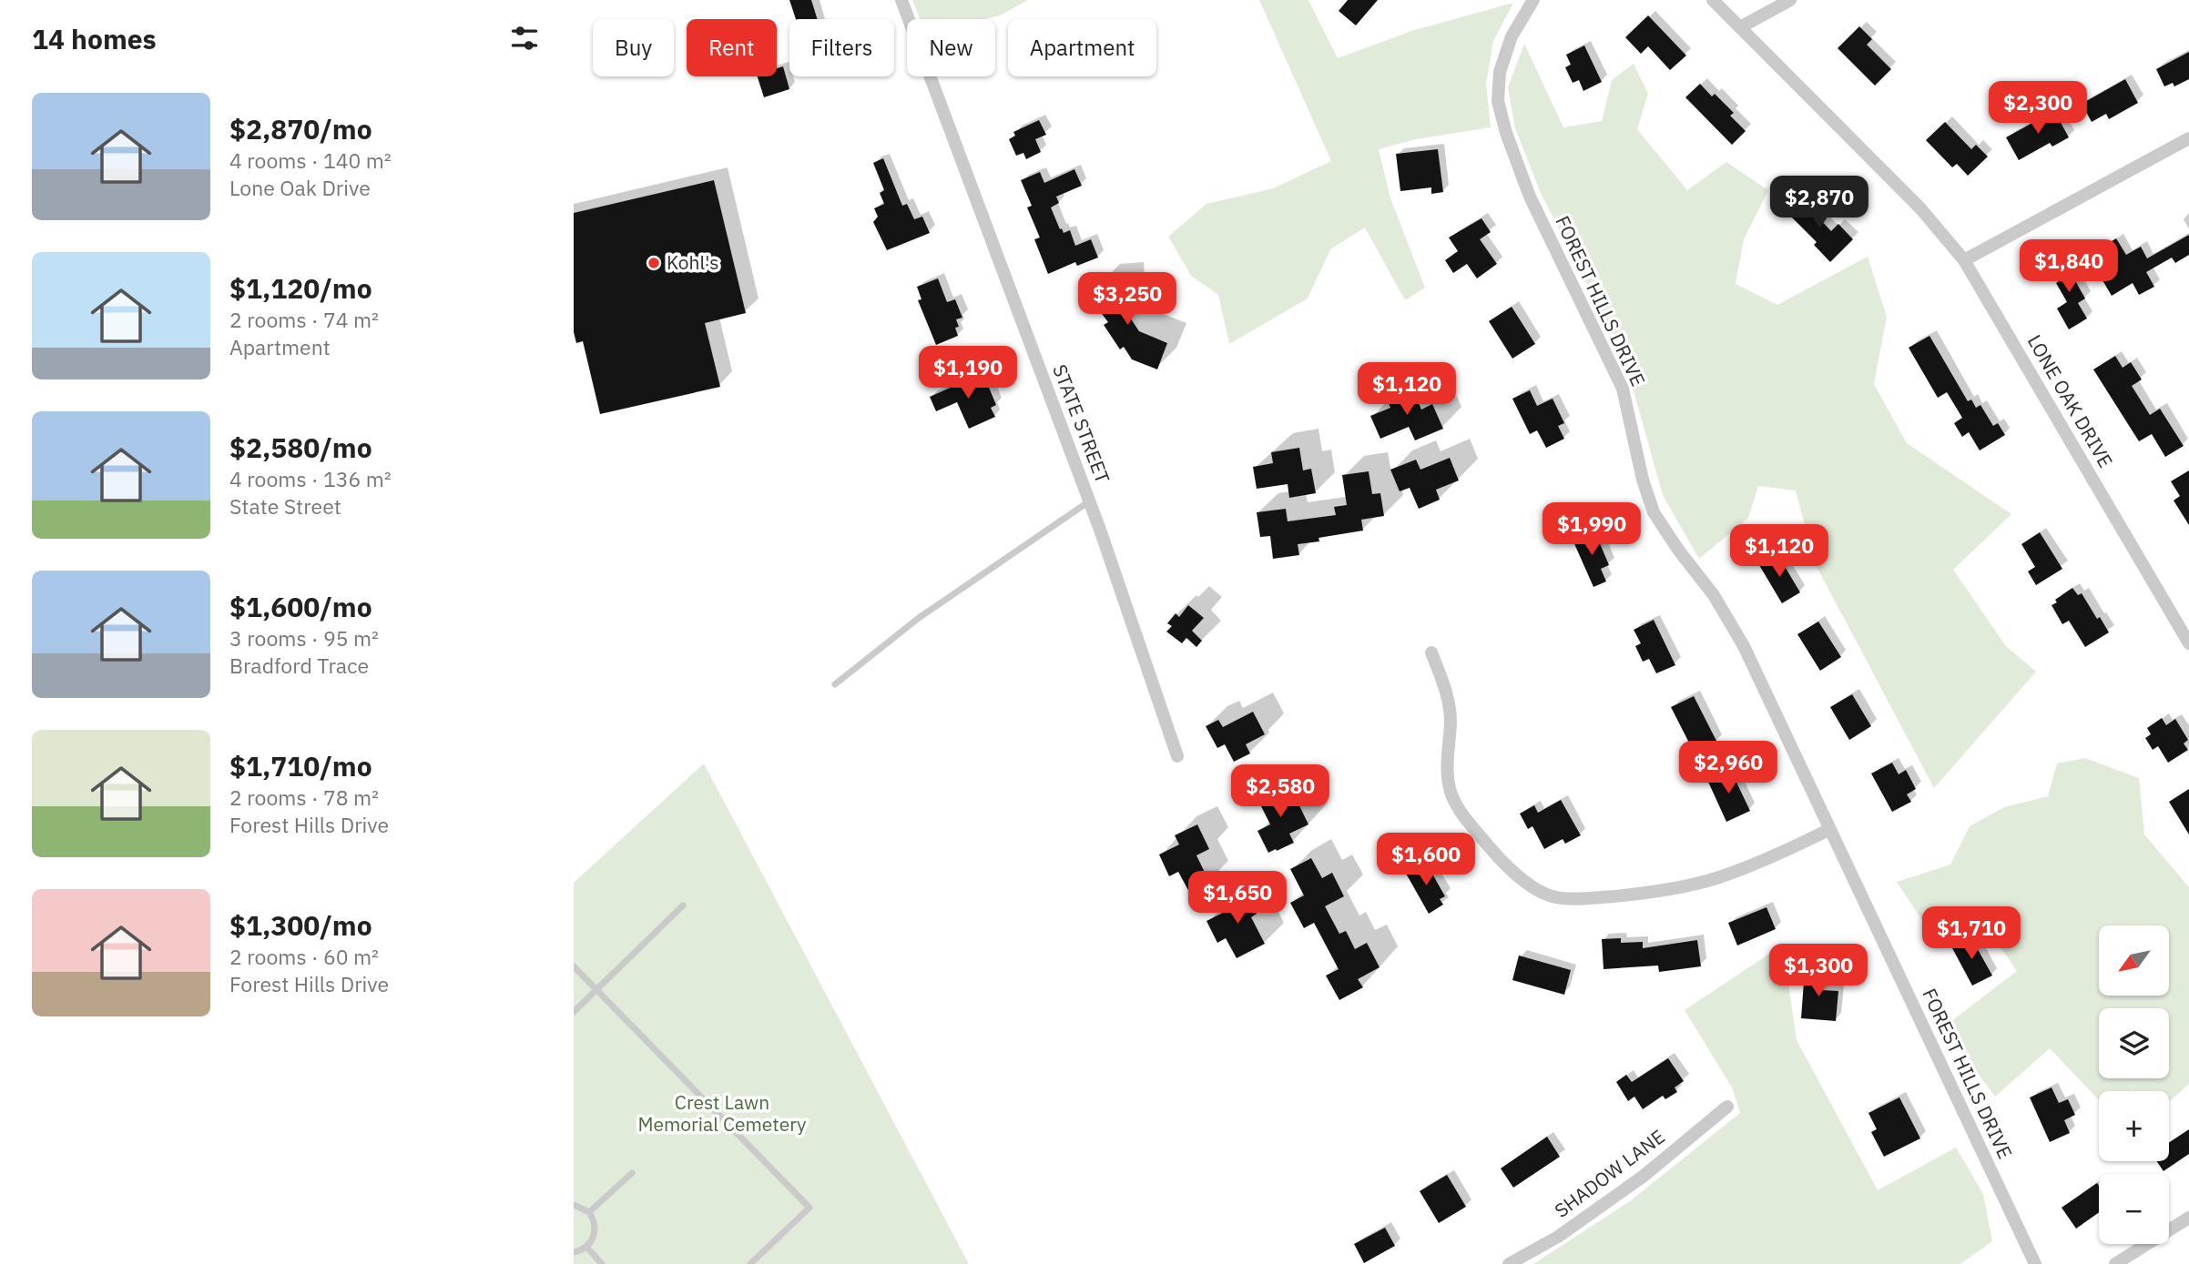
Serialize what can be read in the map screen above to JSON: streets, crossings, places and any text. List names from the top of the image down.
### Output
{
  "streets": {
    "street": [
      "FOREST HILLS DRIVE",
      "LONE OAK DRIVE",
      "STATE STREET",
      "SHADOW LANE"
    ]
  },
  "parks": ["Crest Lawn Memorial Cemetery"],
  "places": ["Kohl's"],
  "north": "bottom left",
  "page": {
    "heading": "14 homes",
    "chip": [
      "Buy",
      "Rent",
      "Filters",
      "New",
      "Apartment"
    ],
    "list": [
      {
        "name": "$2,870/mo",
        "note": "4 rooms · 140 m² · Lone Oak Drive"
      },
      {
        "name": "$1,120/mo",
        "note": "2 rooms · 74 m² · Apartment"
      },
      {
        "name": "$2,580/mo",
        "note": "4 rooms · 136 m² · State Street"
      },
      {
        "name": "$1,600/mo",
        "note": "3 rooms · 95 m² · Bradford Trace"
      },
      {
        "name": "$1,710/mo",
        "note": "2 rooms · 78 m² · Forest Hills Drive"
      },
      {
        "name": "$1,300/mo",
        "note": "2 rooms · 60 m² · Forest Hills Drive"
      }
    ],
    "price": [
      "$2,300",
      "$2,870",
      "$1,840",
      "$3,250",
      "$1,190",
      "$1,120",
      "$1,990",
      "$1,120",
      "$2,960",
      "$2,580",
      "$1,600",
      "$1,650",
      "$1,710",
      "$1,300"
    ],
    "map_buttons": ["+", "−"]
  }
}
